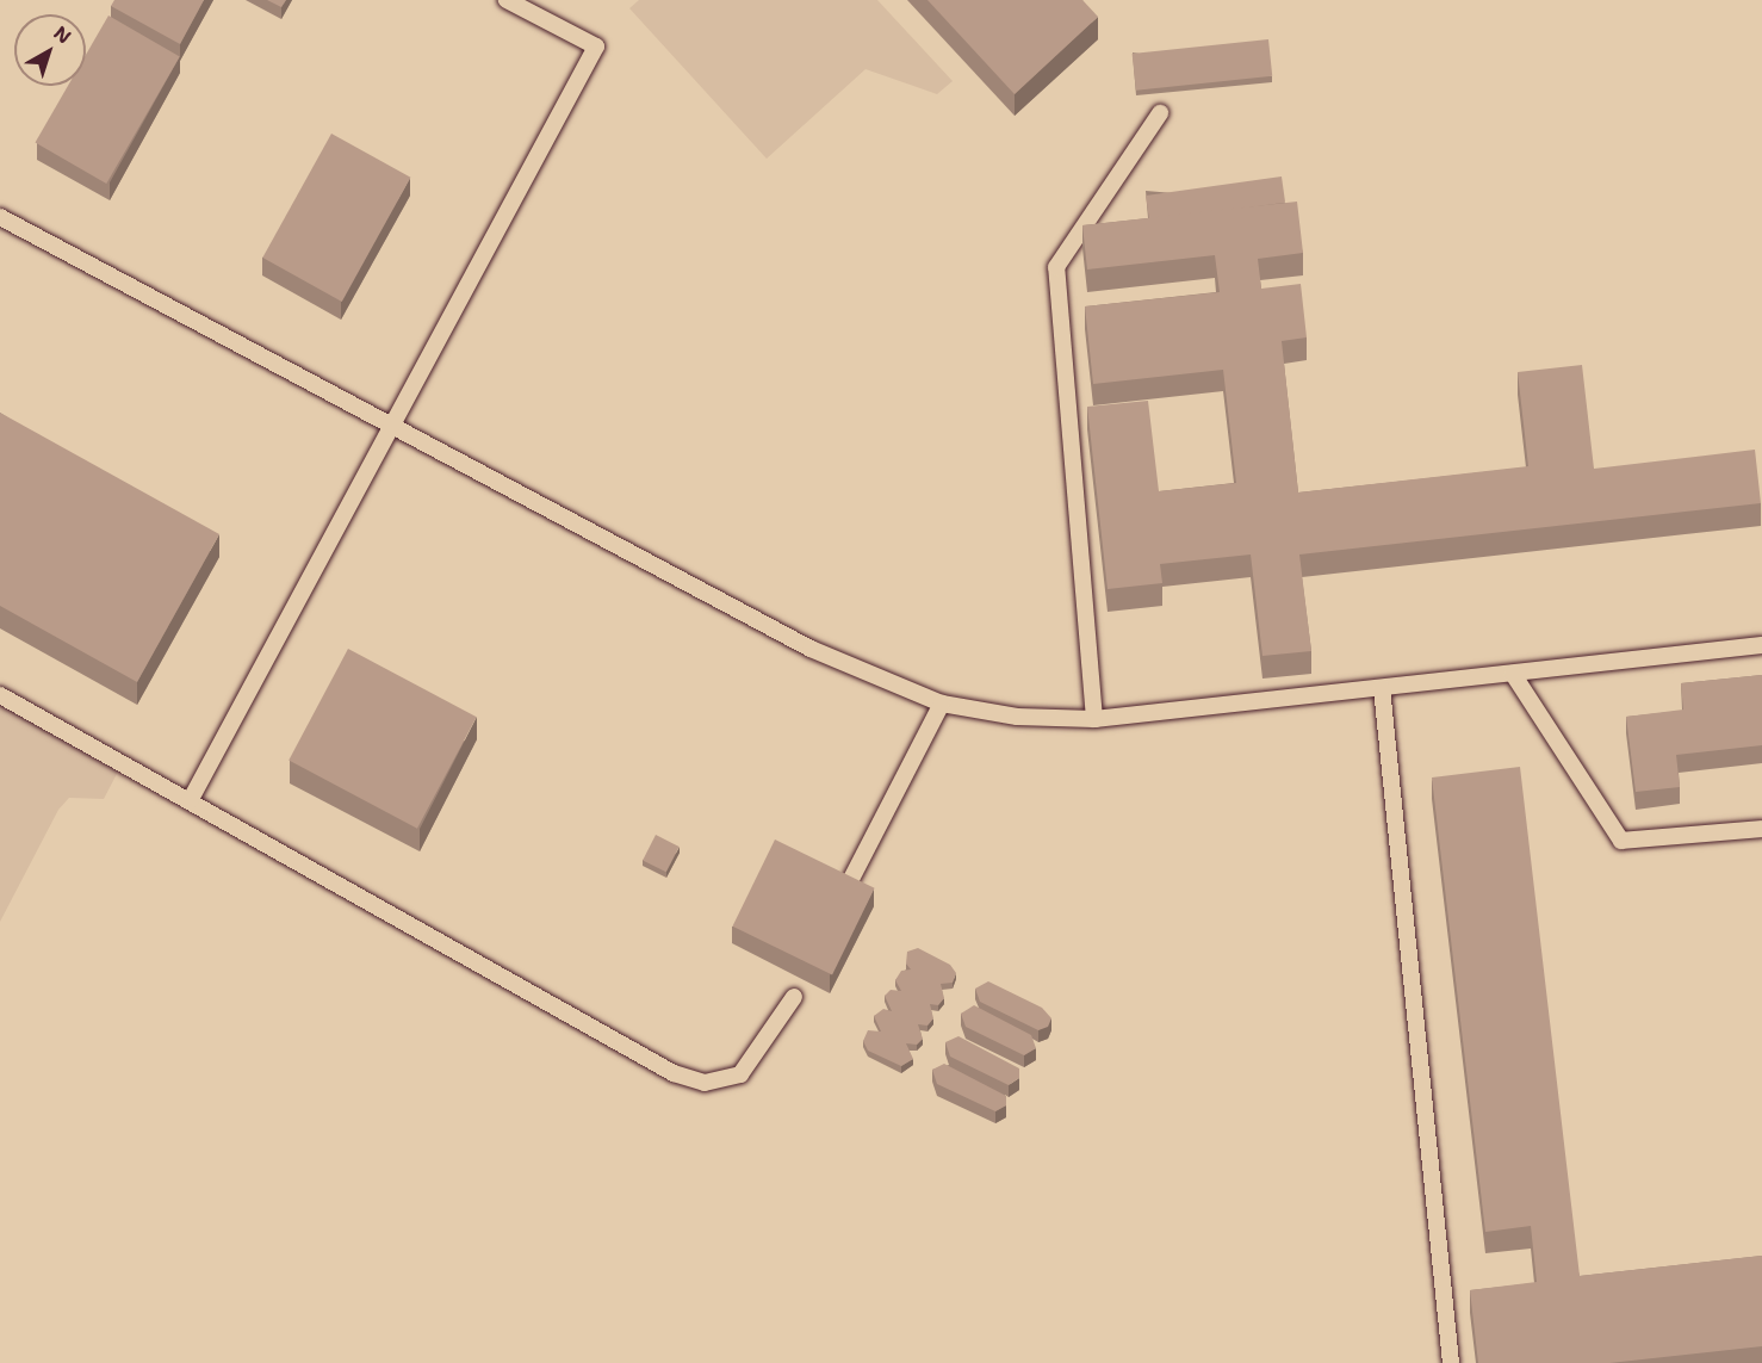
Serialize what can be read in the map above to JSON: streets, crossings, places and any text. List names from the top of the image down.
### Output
{
  "north": "top right"
}
